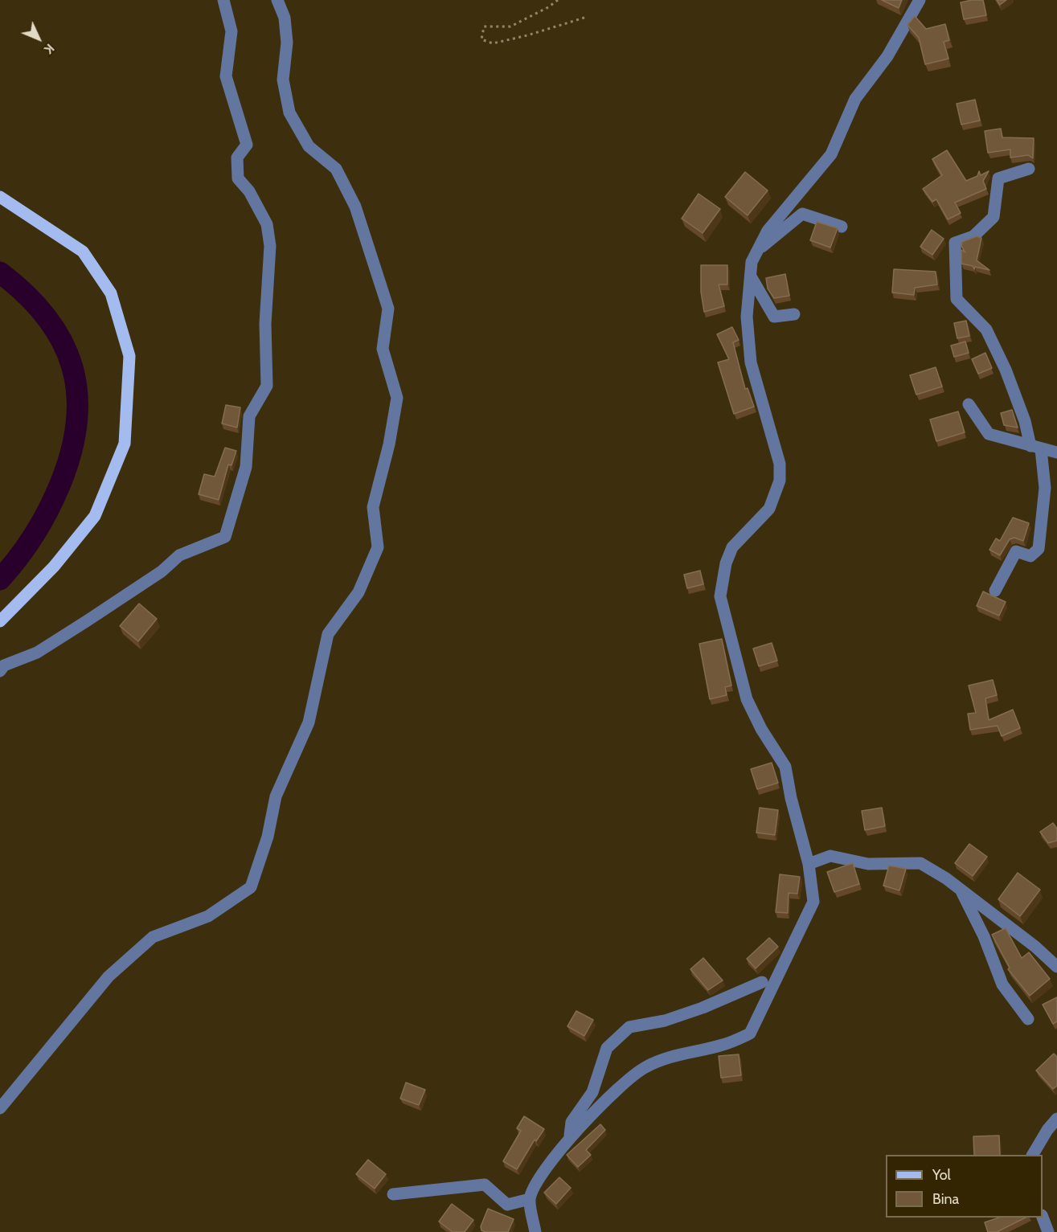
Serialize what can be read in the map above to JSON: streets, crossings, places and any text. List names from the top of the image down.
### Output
{
  "legend": ["Yol", "Bina"],
  "north": "bottom right"
}
